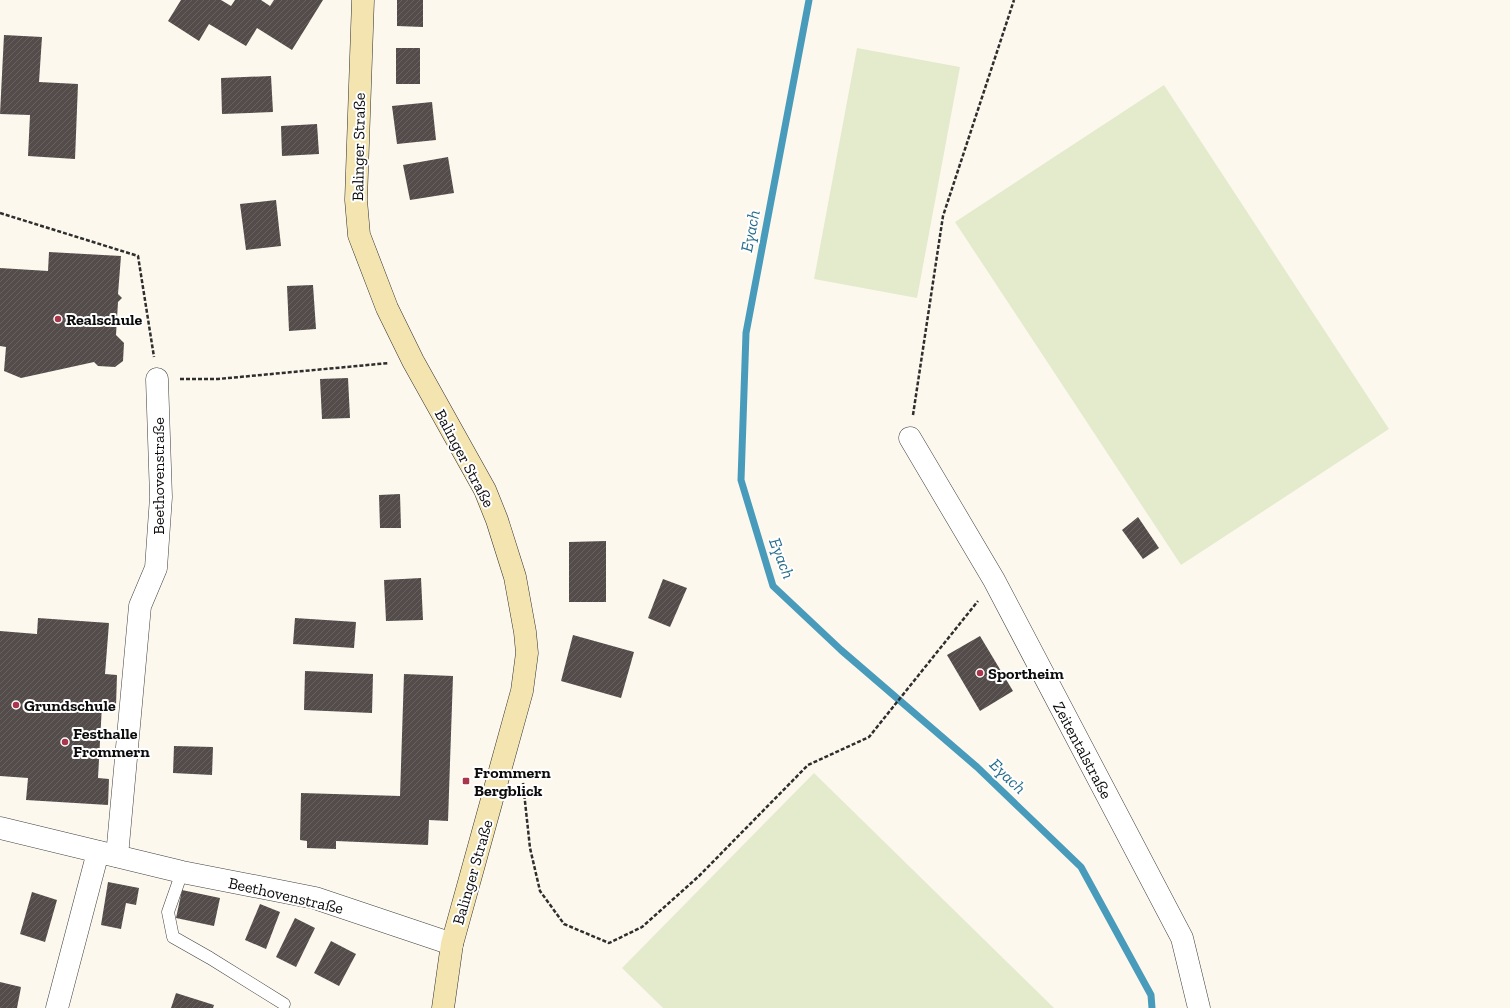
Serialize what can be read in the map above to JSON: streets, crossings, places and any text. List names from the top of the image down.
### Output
{
  "streets": {
    "main road": ["Balinger Straße"],
    "street": ["Beethovenstraße", "Zeitentalstraße"]
  },
  "crossings": [
    ["Balinger Straße", "Beethovenstraße"]
  ],
  "water": ["Eyach"],
  "places": {
    "other": [
      "Realschule",
      "Sportheim",
      "Grundschule",
      "Festhalle Frommern"
    ],
    "transit": ["Frommern Bergblick"]
  }
}
